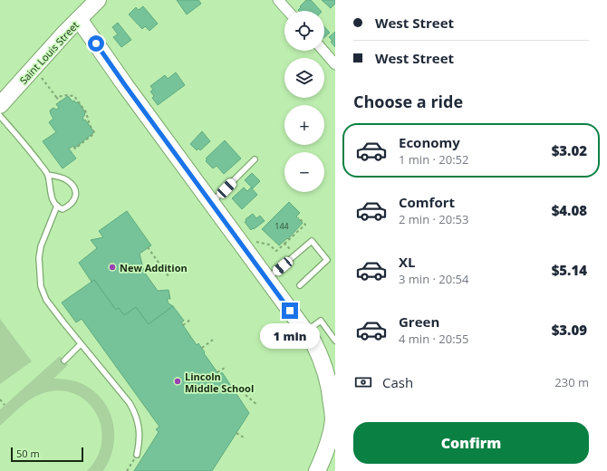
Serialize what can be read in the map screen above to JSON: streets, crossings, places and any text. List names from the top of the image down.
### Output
{
  "streets": {
    "main road": ["Saint Louis Street"]
  },
  "places": ["New Addition", "Lincoln Middle School"],
  "house_numbers": ["144"],
  "scale_bar": "50 m",
  "page": {
    "banner": ["West Street", "West Street"],
    "map_buttons": ["+", "−"],
    "heading": "Choose a ride",
    "list": [
      {
        "name": "Economy",
        "note": "1 min · 20:52",
        "value": "$3.02"
      },
      {
        "name": "Comfort",
        "note": "2 min · 20:53",
        "value": "$4.08"
      },
      {
        "name": "XL",
        "note": "3 min · 20:54",
        "value": "$5.14"
      },
      {
        "name": "Green",
        "note": "4 min · 20:55",
        "value": "$3.09"
      }
    ],
    "bubble": "1 min",
    "pay": ["Cash", "230 m"],
    "buttons": "Confirm",
    "scale": "50 m"
  }
}
